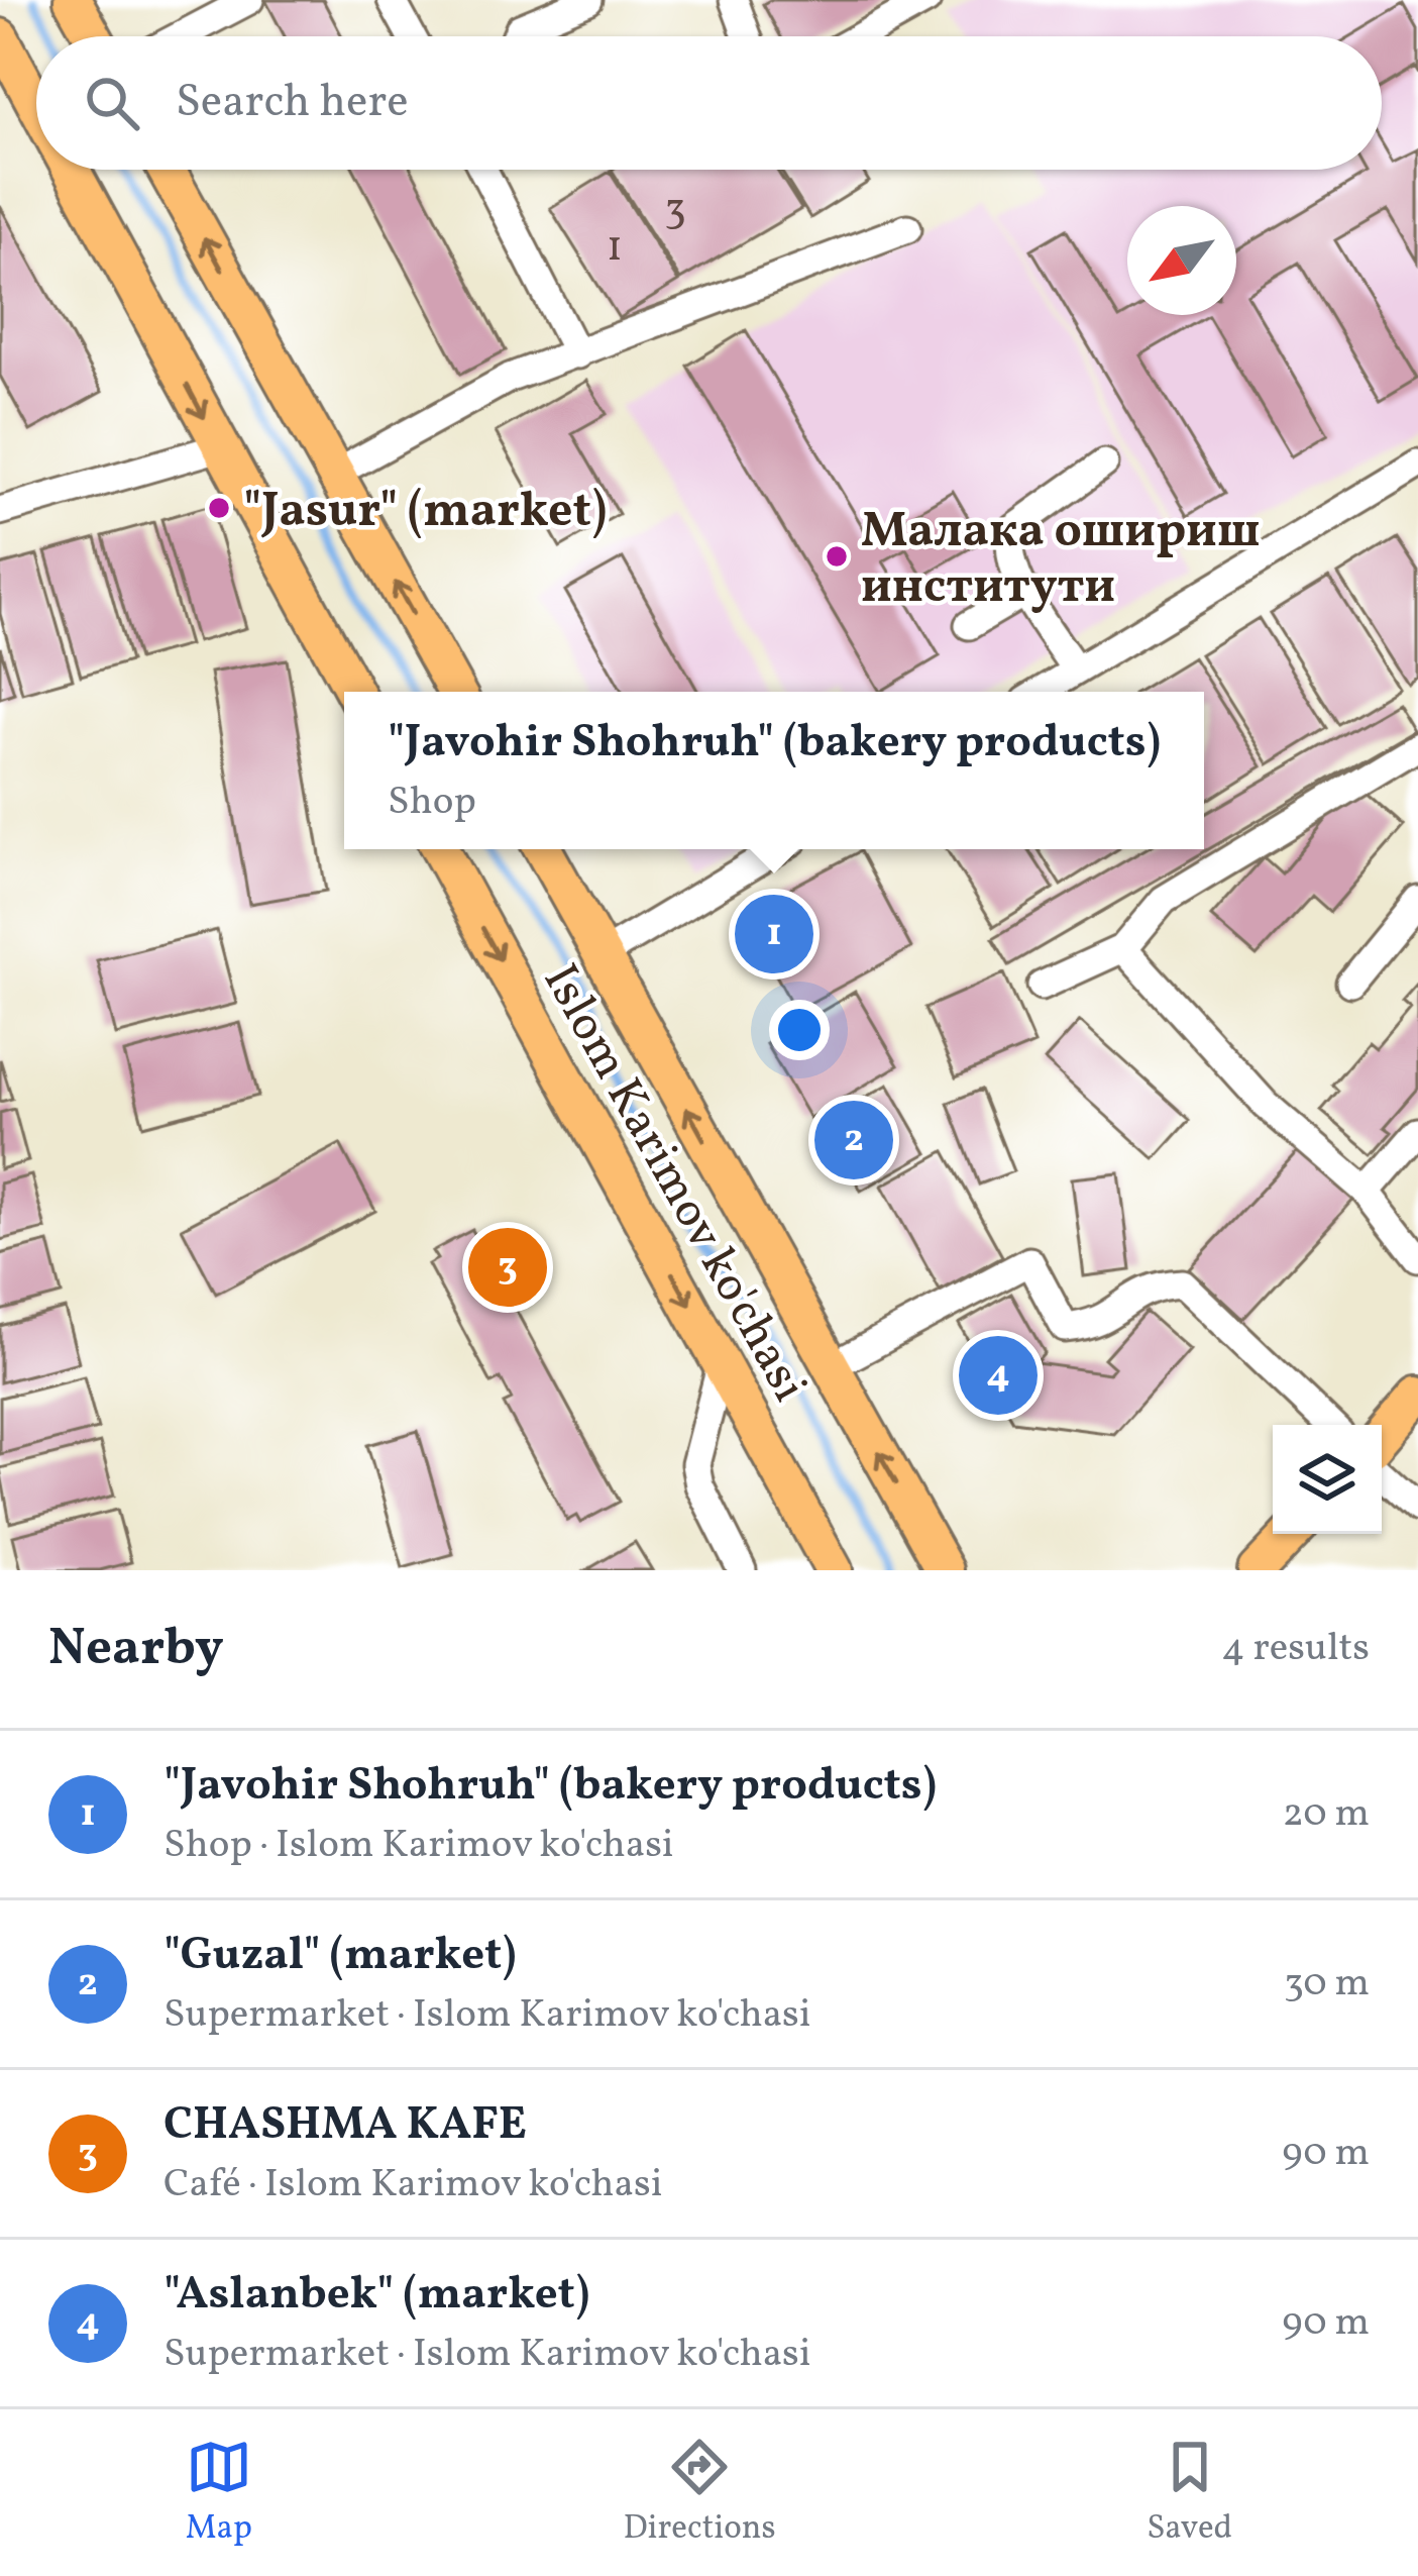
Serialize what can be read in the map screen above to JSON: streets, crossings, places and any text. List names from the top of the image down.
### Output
{
  "streets": {
    "main road": ["Islom Karimov ko'chasi"]
  },
  "places": ["\"Jasur\" (market)", "Малака ошириш институти"],
  "house_numbers": ["3", "1"],
  "north": "bottom left",
  "page": {
    "search": "Search here",
    "popup": ["\"Javohir Shohruh\" (bakery products)", "Shop"],
    "pins": [
      "1",
      "2",
      "3",
      "4"
    ],
    "heading": ["Nearby", "4 results"],
    "list": [
      {
        "mark": "1",
        "name": "\"Javohir Shohruh\" (bakery products)",
        "note": "Shop · Islom Karimov ko'chasi",
        "value": "20 m"
      },
      {
        "mark": "2",
        "name": "\"Guzal\" (market)",
        "note": "Supermarket · Islom Karimov ko'chasi",
        "value": "30 m"
      },
      {
        "mark": "3",
        "name": "CHASHMA KAFE",
        "note": "Café · Islom Karimov ko'chasi",
        "value": "90 m"
      },
      {
        "mark": "4",
        "name": "\"Aslanbek\" (market)",
        "note": "Supermarket · Islom Karimov ko'chasi",
        "value": "90 m"
      }
    ],
    "nav": ["Map", "Directions", "Saved"]
  }
}
